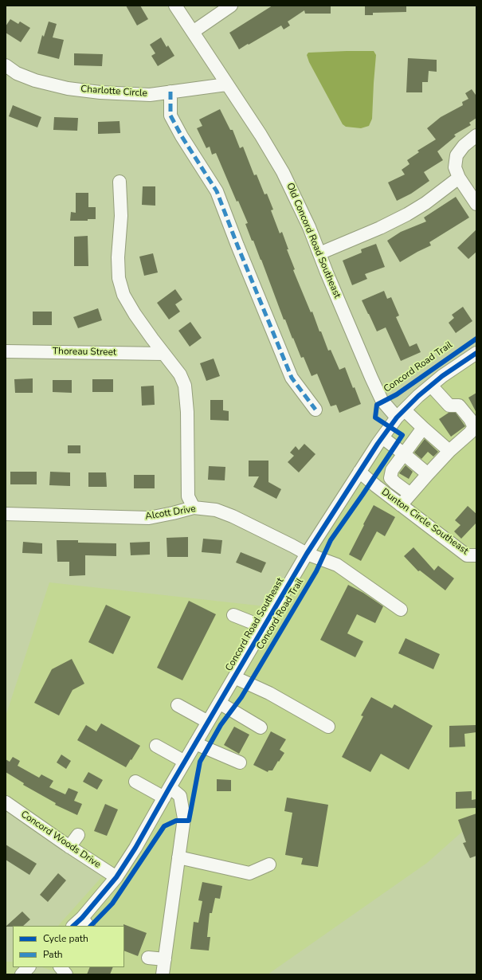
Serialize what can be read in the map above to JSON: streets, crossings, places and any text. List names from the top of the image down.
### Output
{
  "streets": {
    "street": [
      "Charlotte Circle",
      "Old Concord Road Southeast",
      "Thoreau Street",
      "Alcott Drive",
      "Dunton Circle Southeast",
      "Concord Road Southeast",
      "Concord Woods Drive"
    ],
    "cycle path": ["Concord Road Trail"]
  },
  "crossings": [
    ["Charlotte Circle", "Old Concord Road Southeast"],
    ["Old Concord Road Southeast", "Concord Road Southeast"],
    ["Alcott Drive", "Concord Road Southeast"],
    ["Dunton Circle Southeast", "Concord Road Southeast"],
    ["Concord Road Southeast", "Concord Woods Drive"]
  ],
  "legend": ["Cycle path", "Path"]
}
